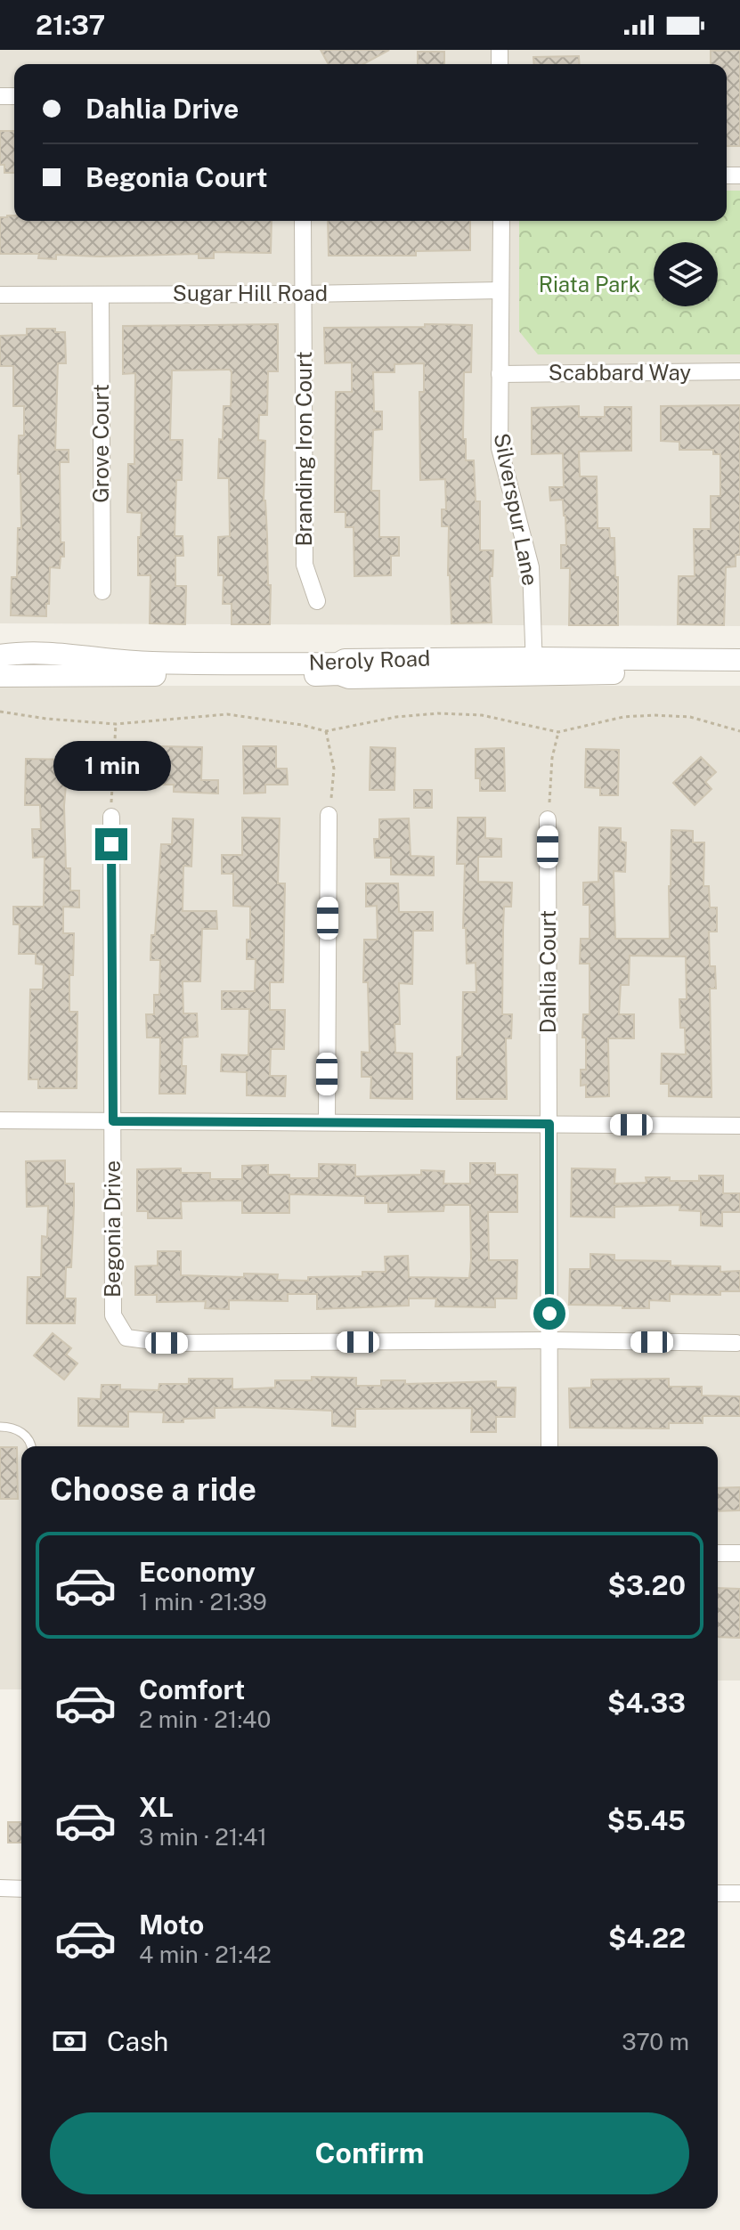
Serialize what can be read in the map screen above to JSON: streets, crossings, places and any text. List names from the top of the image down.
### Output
{
  "streets": {
    "street": [
      "Sugar Hill Road",
      "Scabbard Way",
      "Grove Court",
      "Branding Iron Court",
      "Silverspur Lane",
      "Neroly Road",
      "Dahlia Court",
      "Begonia Drive"
    ]
  },
  "crossings": [
    ["Sugar Hill Road", "Grove Court"],
    ["Sugar Hill Road", "Branding Iron Court"],
    ["Sugar Hill Road", "Silverspur Lane"],
    ["Scabbard Way", "Silverspur Lane"],
    ["Silverspur Lane", "Neroly Road"],
    ["Dahlia Court", "Begonia Drive"]
  ],
  "parks": ["Riata Park"],
  "page": {
    "status": "21:37",
    "banner": ["Dahlia Drive", "Begonia Court"],
    "bubble": "1 min",
    "heading": "Choose a ride",
    "list": [
      {
        "name": "Economy",
        "note": "1 min · 21:39",
        "value": "$3.20"
      },
      {
        "name": "Comfort",
        "note": "2 min · 21:40",
        "value": "$4.33"
      },
      {
        "name": "XL",
        "note": "3 min · 21:41",
        "value": "$5.45"
      },
      {
        "name": "Moto",
        "note": "4 min · 21:42",
        "value": "$4.22"
      }
    ],
    "pay": ["Cash", "370 m"],
    "buttons": "Confirm"
  }
}
